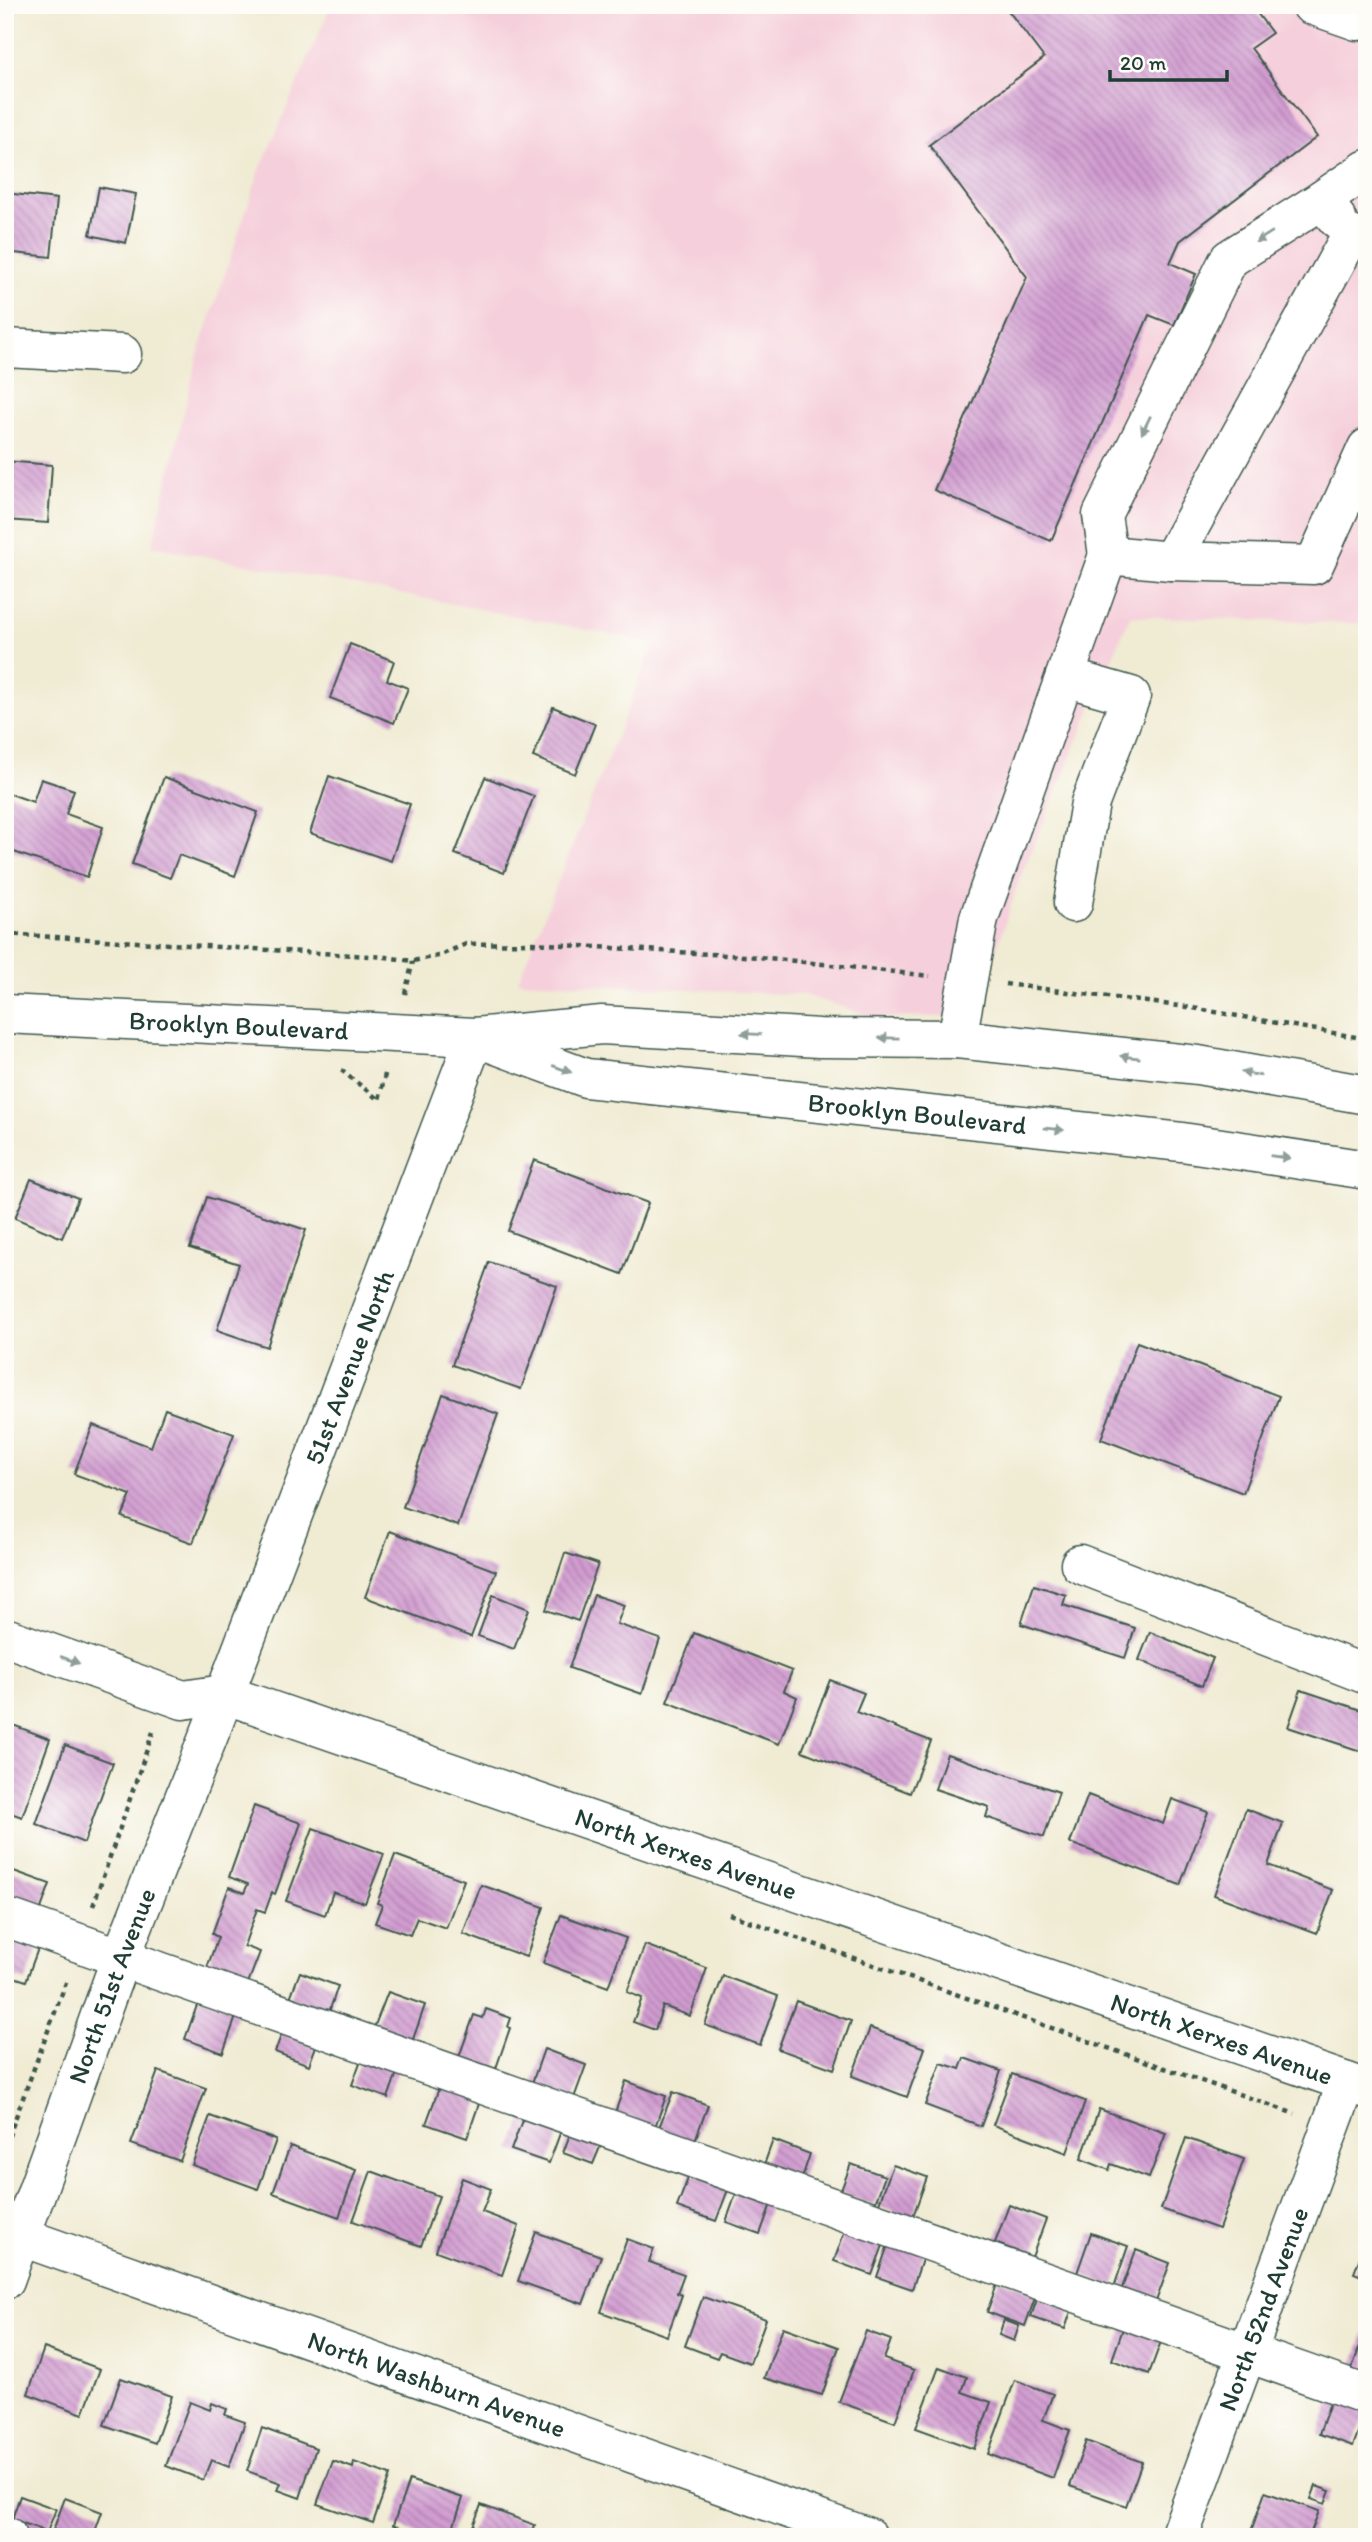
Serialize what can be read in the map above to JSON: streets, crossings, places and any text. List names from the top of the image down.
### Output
{
  "streets": {
    "street": [
      "Brooklyn Boulevard",
      "51st Avenue North",
      "North Xerxes Avenue",
      "North 51st Avenue",
      "North 52nd Avenue",
      "North Washburn Avenue"
    ]
  },
  "crossings": [
    ["Brooklyn Boulevard", "51st Avenue North"],
    ["51st Avenue North", "North Xerxes Avenue"],
    ["51st Avenue North", "North 51st Avenue"],
    ["North Xerxes Avenue", "North 51st Avenue"],
    ["North Xerxes Avenue", "North 52nd Avenue"],
    ["North 51st Avenue", "North Washburn Avenue"]
  ],
  "scale_bar": "20 m"
}
